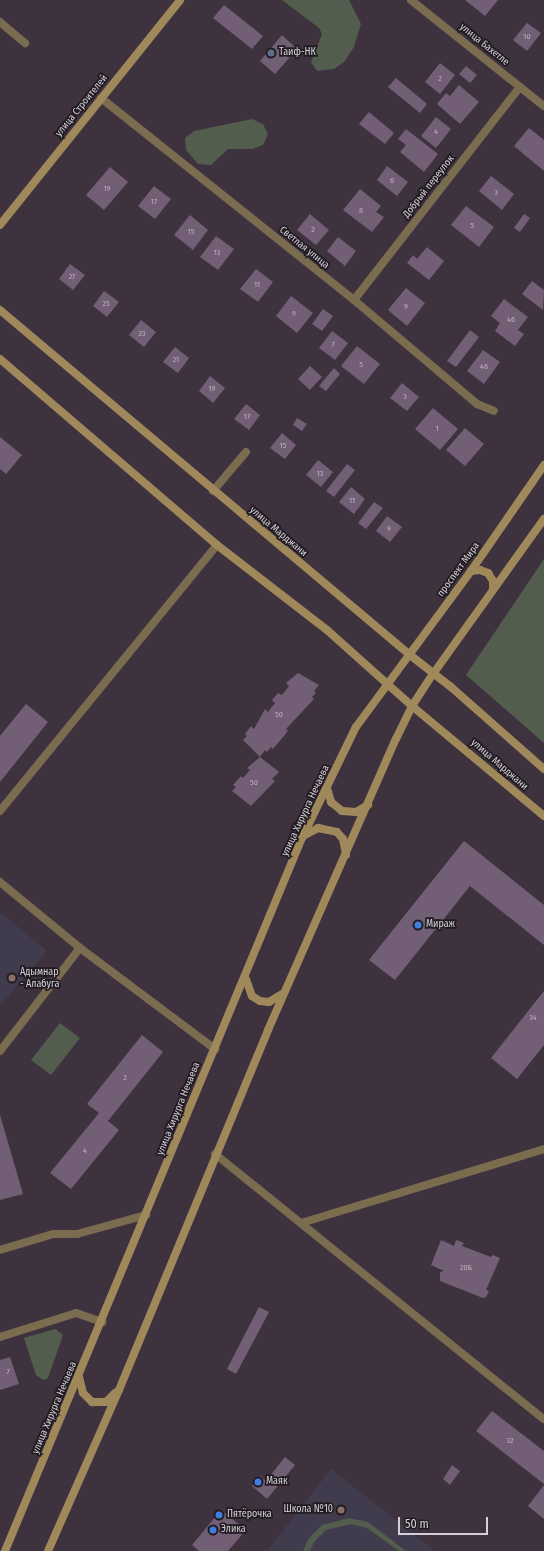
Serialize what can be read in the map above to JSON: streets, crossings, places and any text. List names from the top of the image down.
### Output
{
  "streets": {
    "main road": [
      "улица Строителей",
      "улица Марджани",
      "проспект Мира",
      "улица Хирурга Нечаева"
    ],
    "street": ["улица Бахетле", "Добрый переулок", "Светлая улица"]
  },
  "crossings": [
    ["улица Бахетле", "Добрый переулок"],
    ["улица Строителей", "Светлая улица"],
    ["Добрый переулок", "Светлая улица"],
    ["улица Марджани", "проспект Мира"],
    ["улица Марджани", "улица Хирурга Нечаева"],
    ["проспект Мира", "улица Хирурга Нечаева"]
  ],
  "places": [
    "Таиф-НК",
    "Мираж",
    "Адымнар - Алабуга",
    "Маяк",
    "Школа №10",
    "Пятёрочка",
    "Элика"
  ],
  "house_numbers": [
    "10",
    "2",
    "4",
    "6",
    "19",
    "3",
    "17",
    "8",
    "5",
    "2",
    "15",
    "13",
    "27",
    "11",
    "25",
    "9",
    "9",
    "46",
    "23",
    "7",
    "21",
    "5",
    "48",
    "19",
    "3",
    "17",
    "1",
    "15",
    "13",
    "11",
    "9",
    "50",
    "50",
    "34",
    "2",
    "4",
    "20Б",
    "7",
    "32"
  ],
  "scale_bar": "50 m"
}
